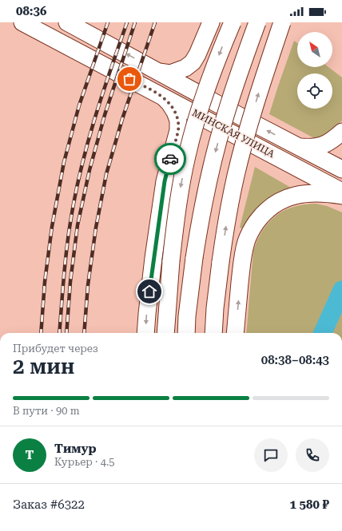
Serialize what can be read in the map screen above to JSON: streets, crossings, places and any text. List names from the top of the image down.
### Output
{
  "streets": {
    "main road": ["МИНСКАЯ УЛИЦА"]
  },
  "north": "top left",
  "page": {
    "status": "08:36",
    "heading": ["2 мин", "Прибудет через", "08:38–08:43"],
    "panel": [
      "Тимур",
      "Курьер · 4.5",
      "Заказ #6322",
      "1 580 ₽"
    ],
    "bar": "В пути · 90 m",
    "round": "Т"
  }
}
